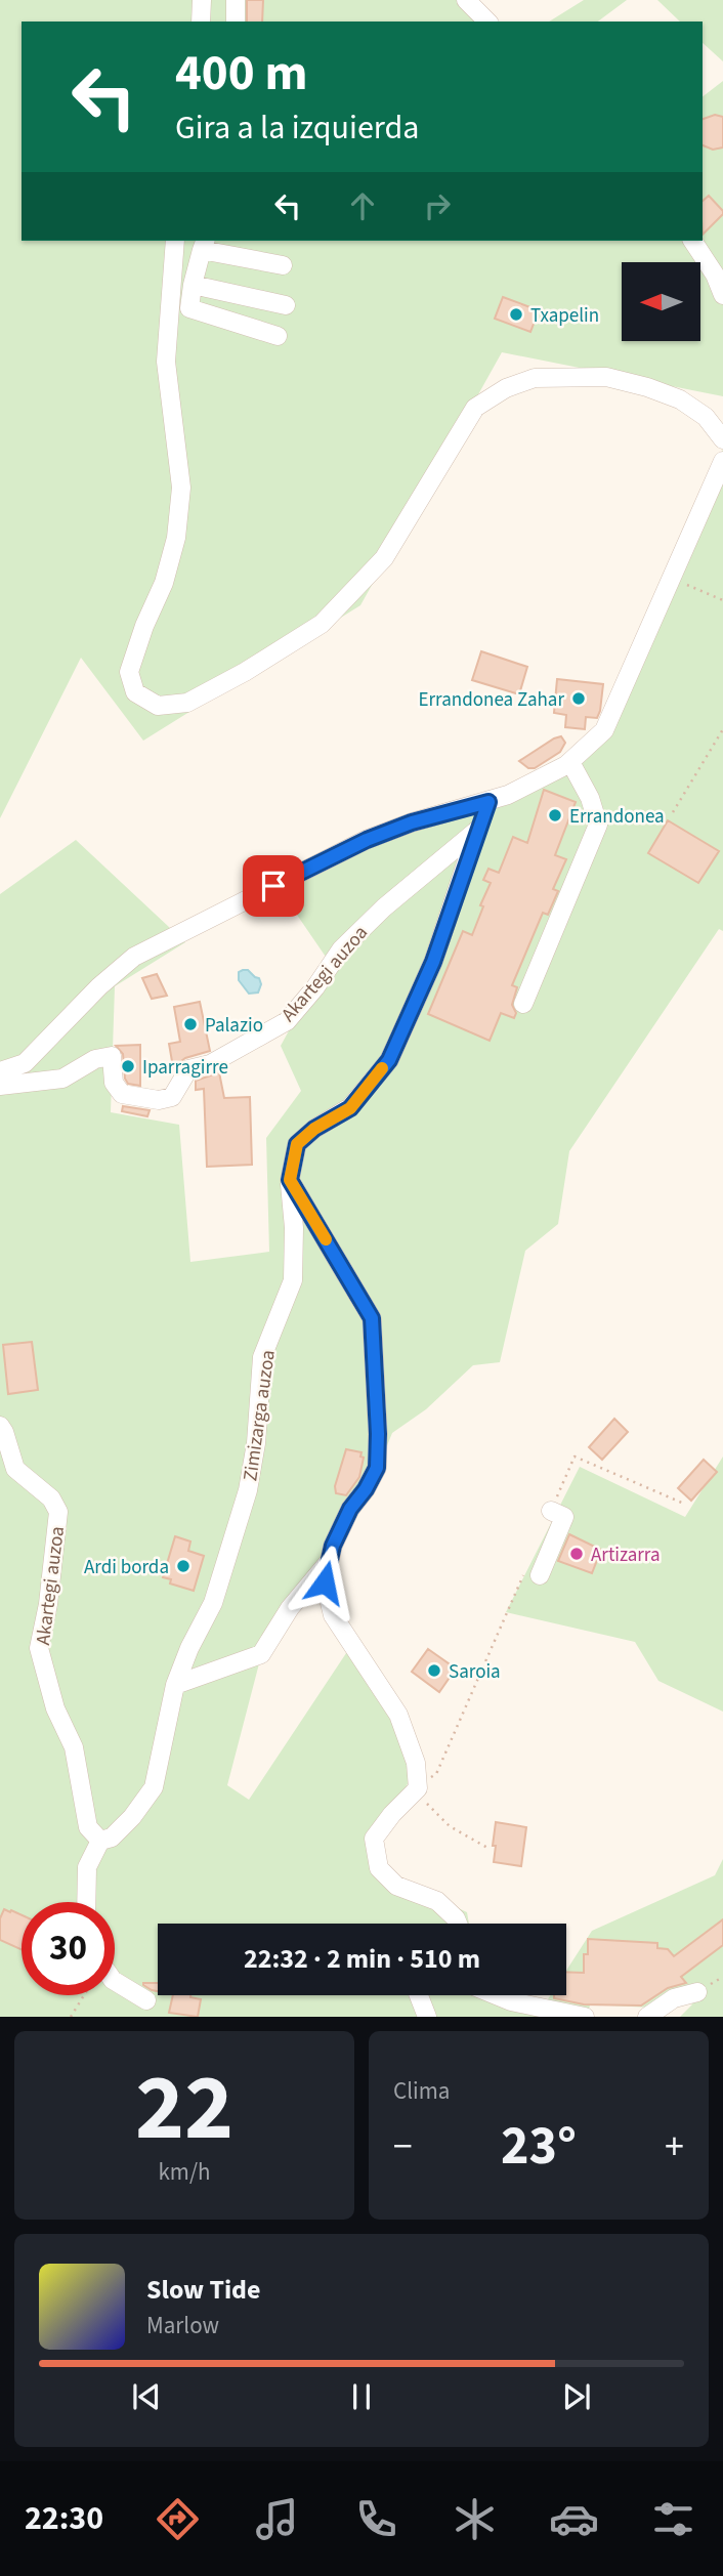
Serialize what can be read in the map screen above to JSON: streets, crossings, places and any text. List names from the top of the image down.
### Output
{
  "streets": {
    "street": ["Akartegi auzoa", "Zimizarga auzoa"]
  },
  "crossings": [
    ["Akartegi auzoa", "Zimizarga auzoa"]
  ],
  "places": [
    "Txapelin",
    "Errandonea Zahar",
    "Errandonea",
    "Palazio",
    "Iparragirre",
    "Artizarra",
    "Ardi borda",
    "Saroia"
  ],
  "north": "left",
  "page": {
    "turn": ["400 m", "Gira a la izquierda"],
    "limit": "30",
    "trip": "22:32 · 2 min · 510 m",
    "tile": [
      ["22", "km/h"],
      "Clima"
    ],
    "heat": ["−", "23°", "+"],
    "song": ["Slow Tide", "Marlow"],
    "tabs": "22:30"
  }
}
